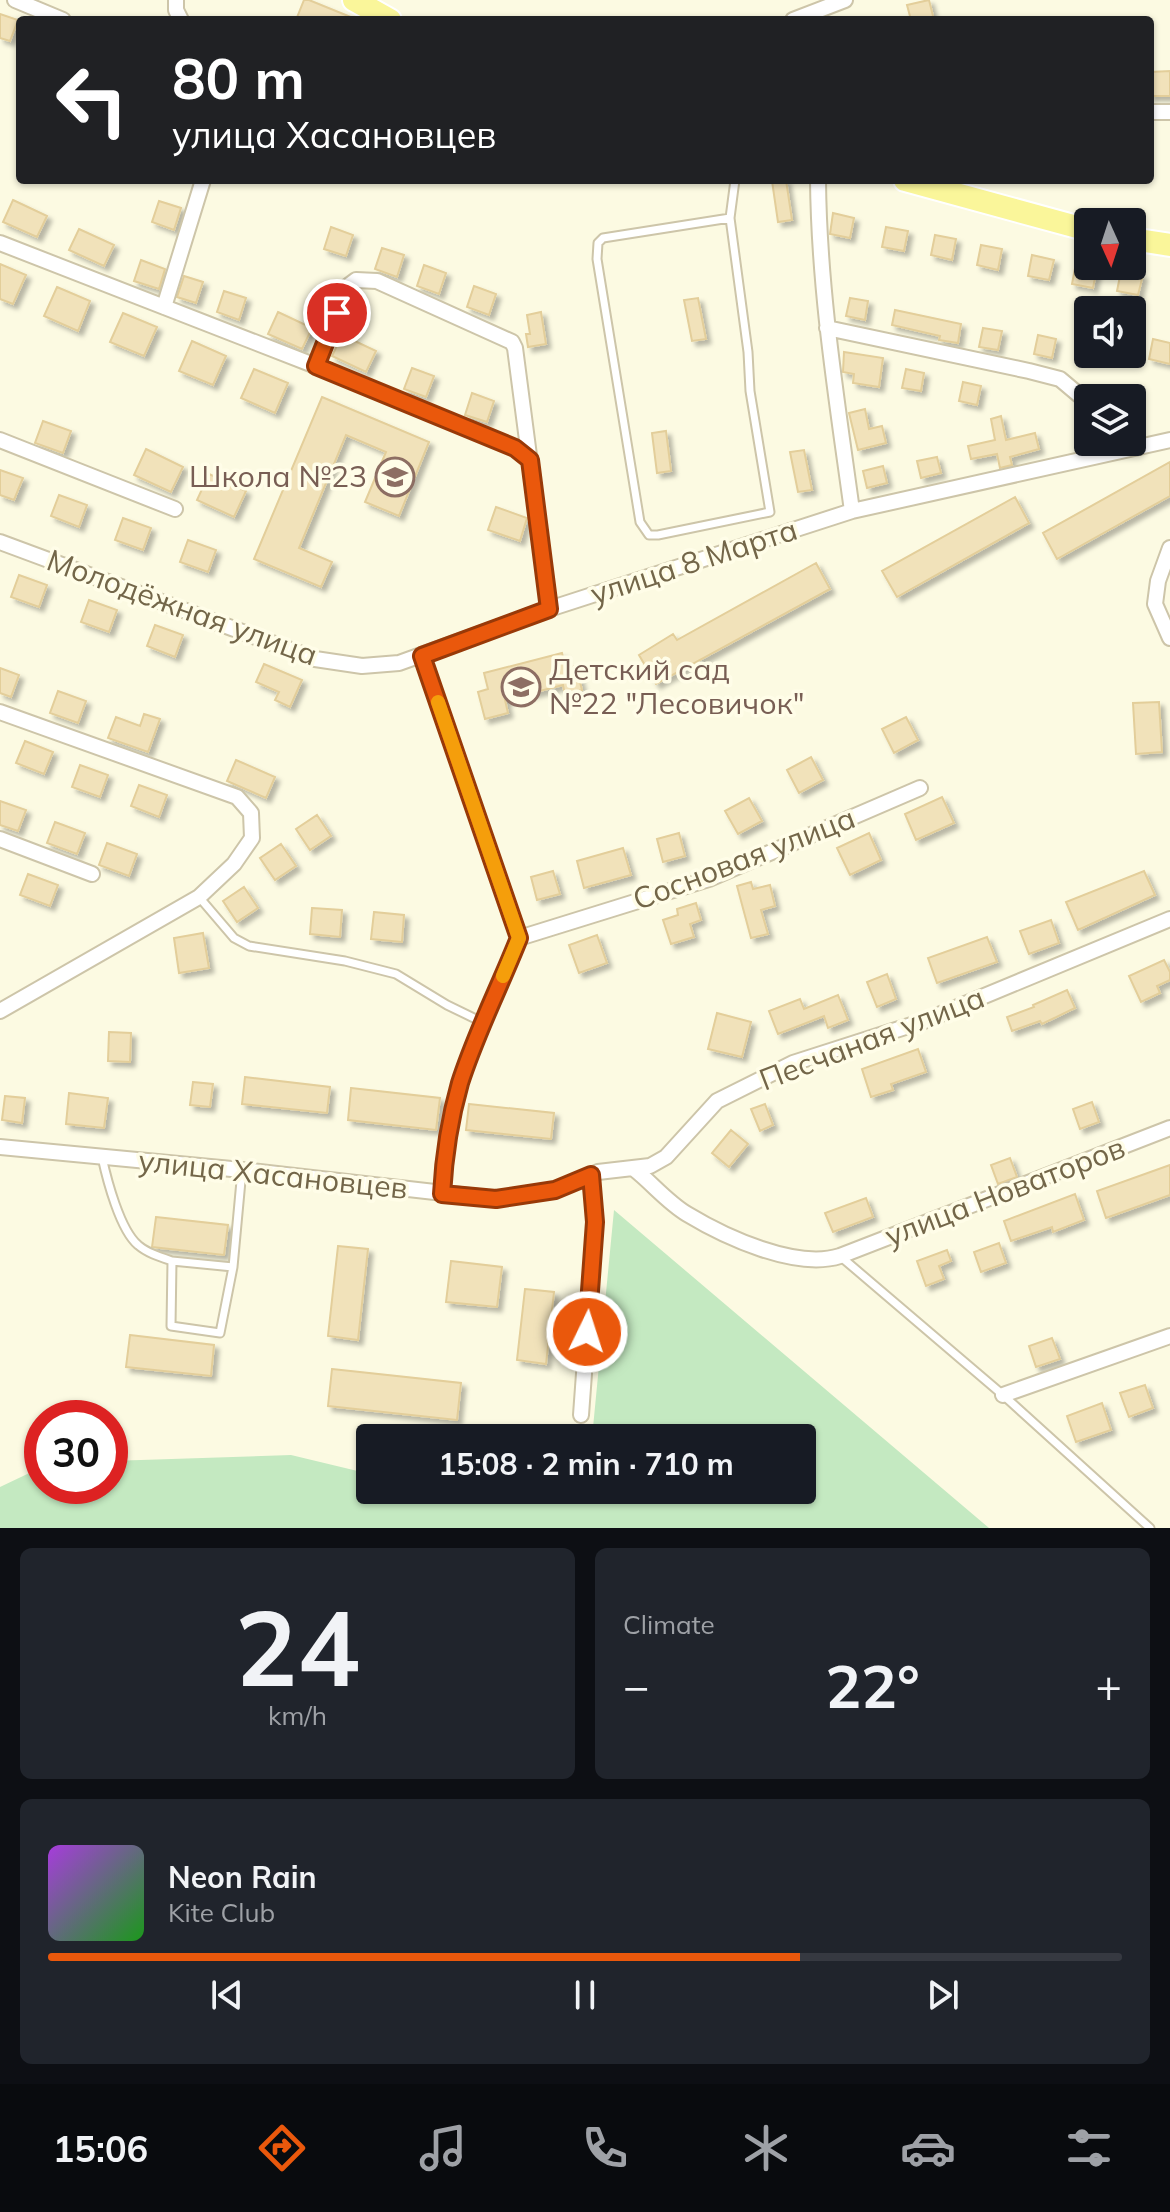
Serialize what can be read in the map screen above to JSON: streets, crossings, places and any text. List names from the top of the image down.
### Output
{
  "streets": {
    "street": [
      "улица 8 Марта",
      "Молодёжная улица",
      "Сосновая улица",
      "Песчаная улица",
      "улица Хасановцев",
      "улица Новаторов"
    ]
  },
  "crossings": [
    ["улица 8 Марта", "Молодёжная улица"],
    ["Песчаная улица", "улица Хасановцев"],
    ["Песчаная улица", "улица Новаторов"]
  ],
  "places": {
    "school or university": ["Школа №23", "Детский сад №22 \"Лесовичок\""]
  },
  "north": "bottom",
  "page": {
    "turn": ["80 m", "улица Хасановцев"],
    "limit": "30",
    "trip": "15:08 · 2 min · 710 m",
    "tile": [
      ["24", "km/h"],
      "Climate"
    ],
    "heat": ["−", "22°", "+"],
    "song": ["Neon Rain", "Kite Club"],
    "tabs": "15:06"
  }
}
